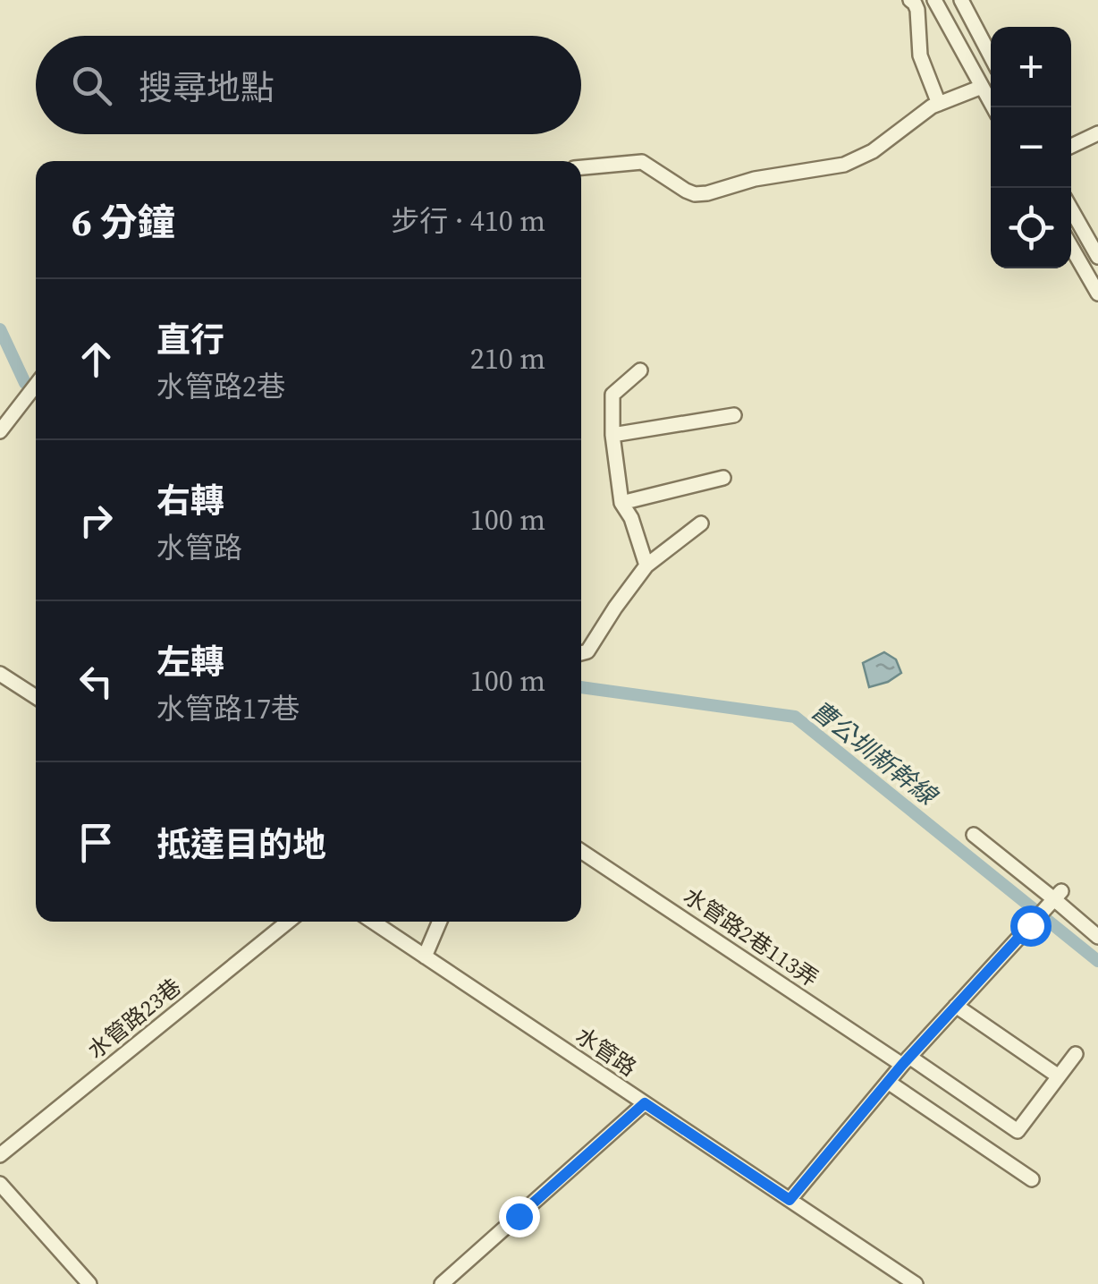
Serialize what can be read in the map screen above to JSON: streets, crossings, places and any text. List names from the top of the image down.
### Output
{
  "streets": {
    "street": ["水管路2巷113弄", "水管路23巷", "水管路"]
  },
  "water": ["曹公圳新幹線"],
  "page": {
    "map_buttons": ["+", "−"],
    "search": "搜尋地點",
    "heading": ["6 分鐘", "步行 · 410 m"],
    "list": [
      ["直行", "水管路2巷", "210 m"],
      ["右轉", "水管路", "100 m"],
      ["左轉", "水管路17巷", "100 m"],
      "抵達目的地"
    ]
  }
}
